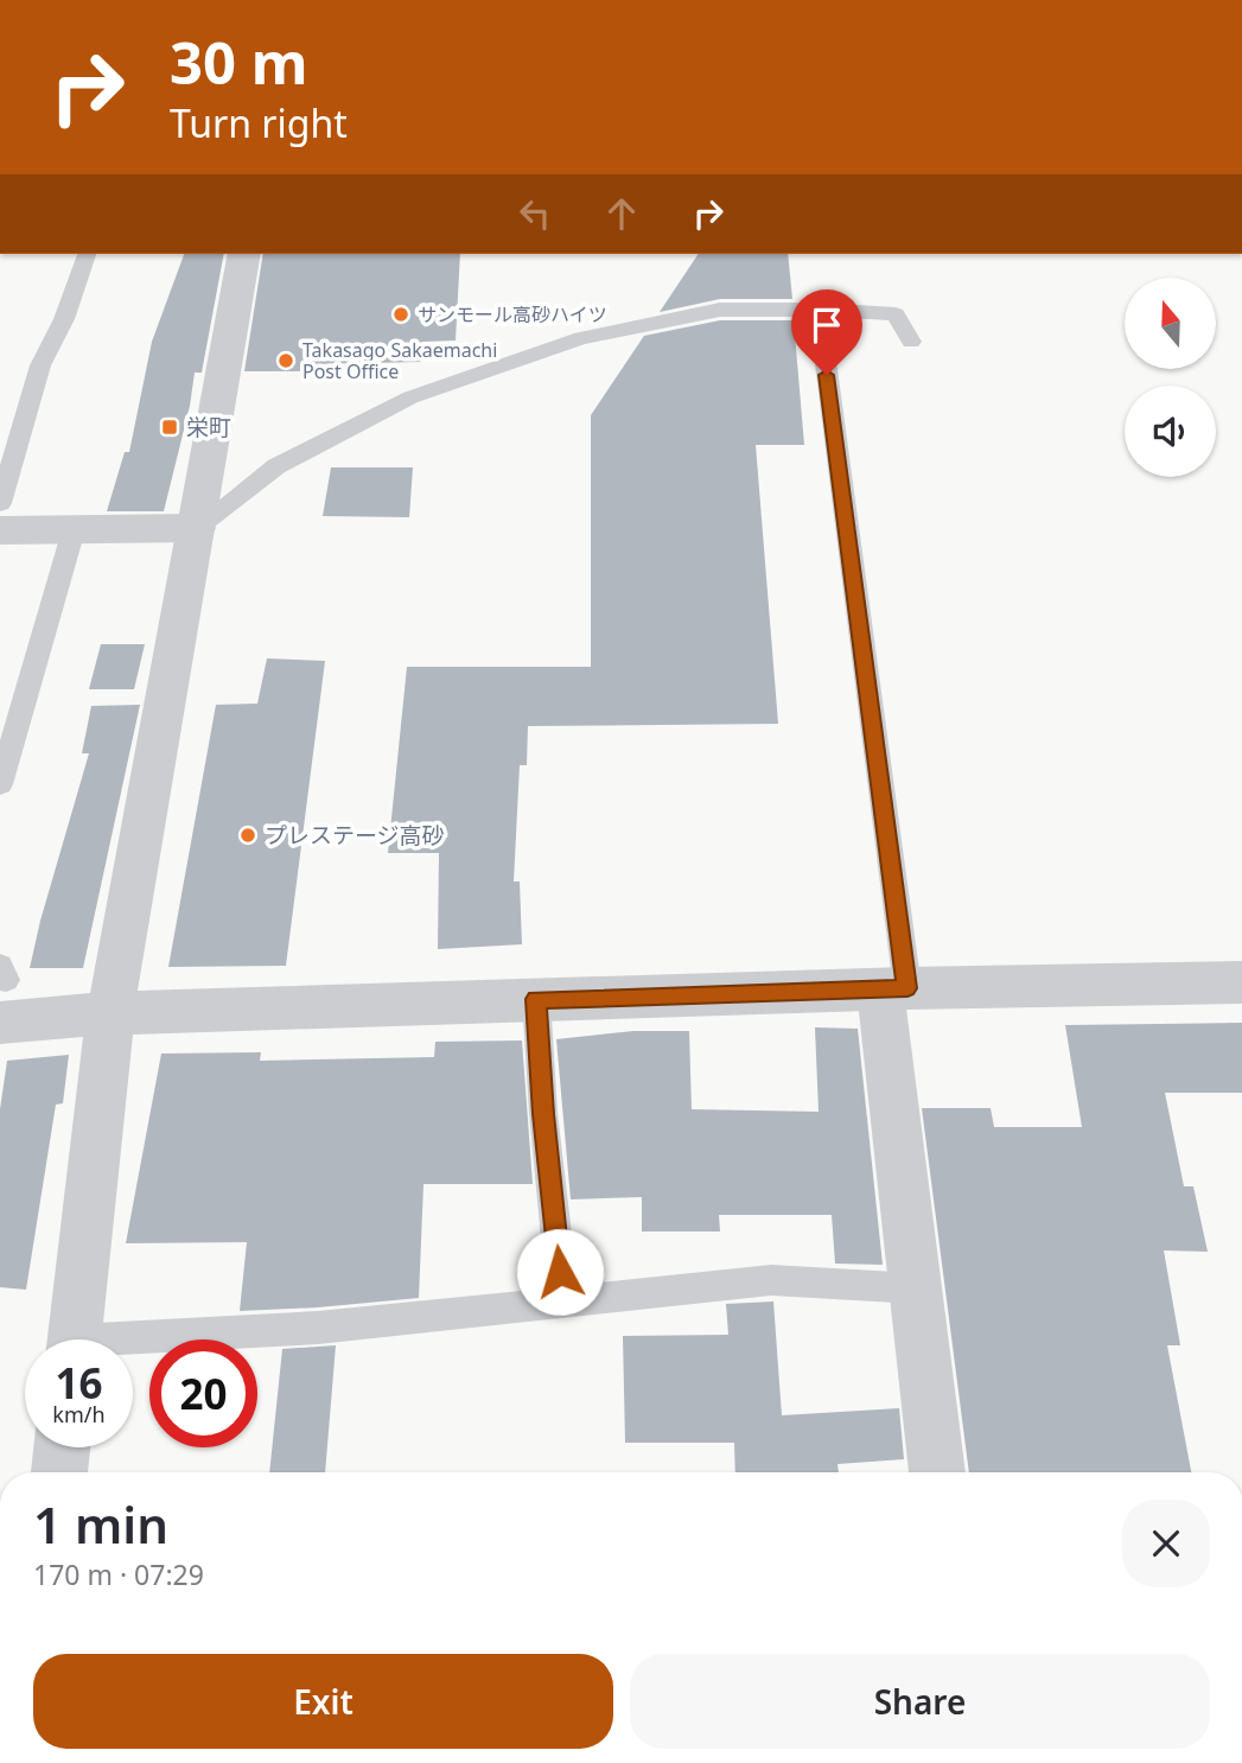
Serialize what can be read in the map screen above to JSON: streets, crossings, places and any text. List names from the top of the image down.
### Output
{
  "places": {
    "other": ["サンモール高砂ハイツ", "Takasago Sakaemachi Post Office", "プレステージ高砂"],
    "transit": ["栄町"]
  },
  "north": "top",
  "page": {
    "turn": ["30 m", "Turn right"],
    "speed": "16 km/h",
    "limit": "20",
    "heading": ["1 min", "170 m · 07:29"],
    "buttons": ["Exit", "Share"]
  }
}
